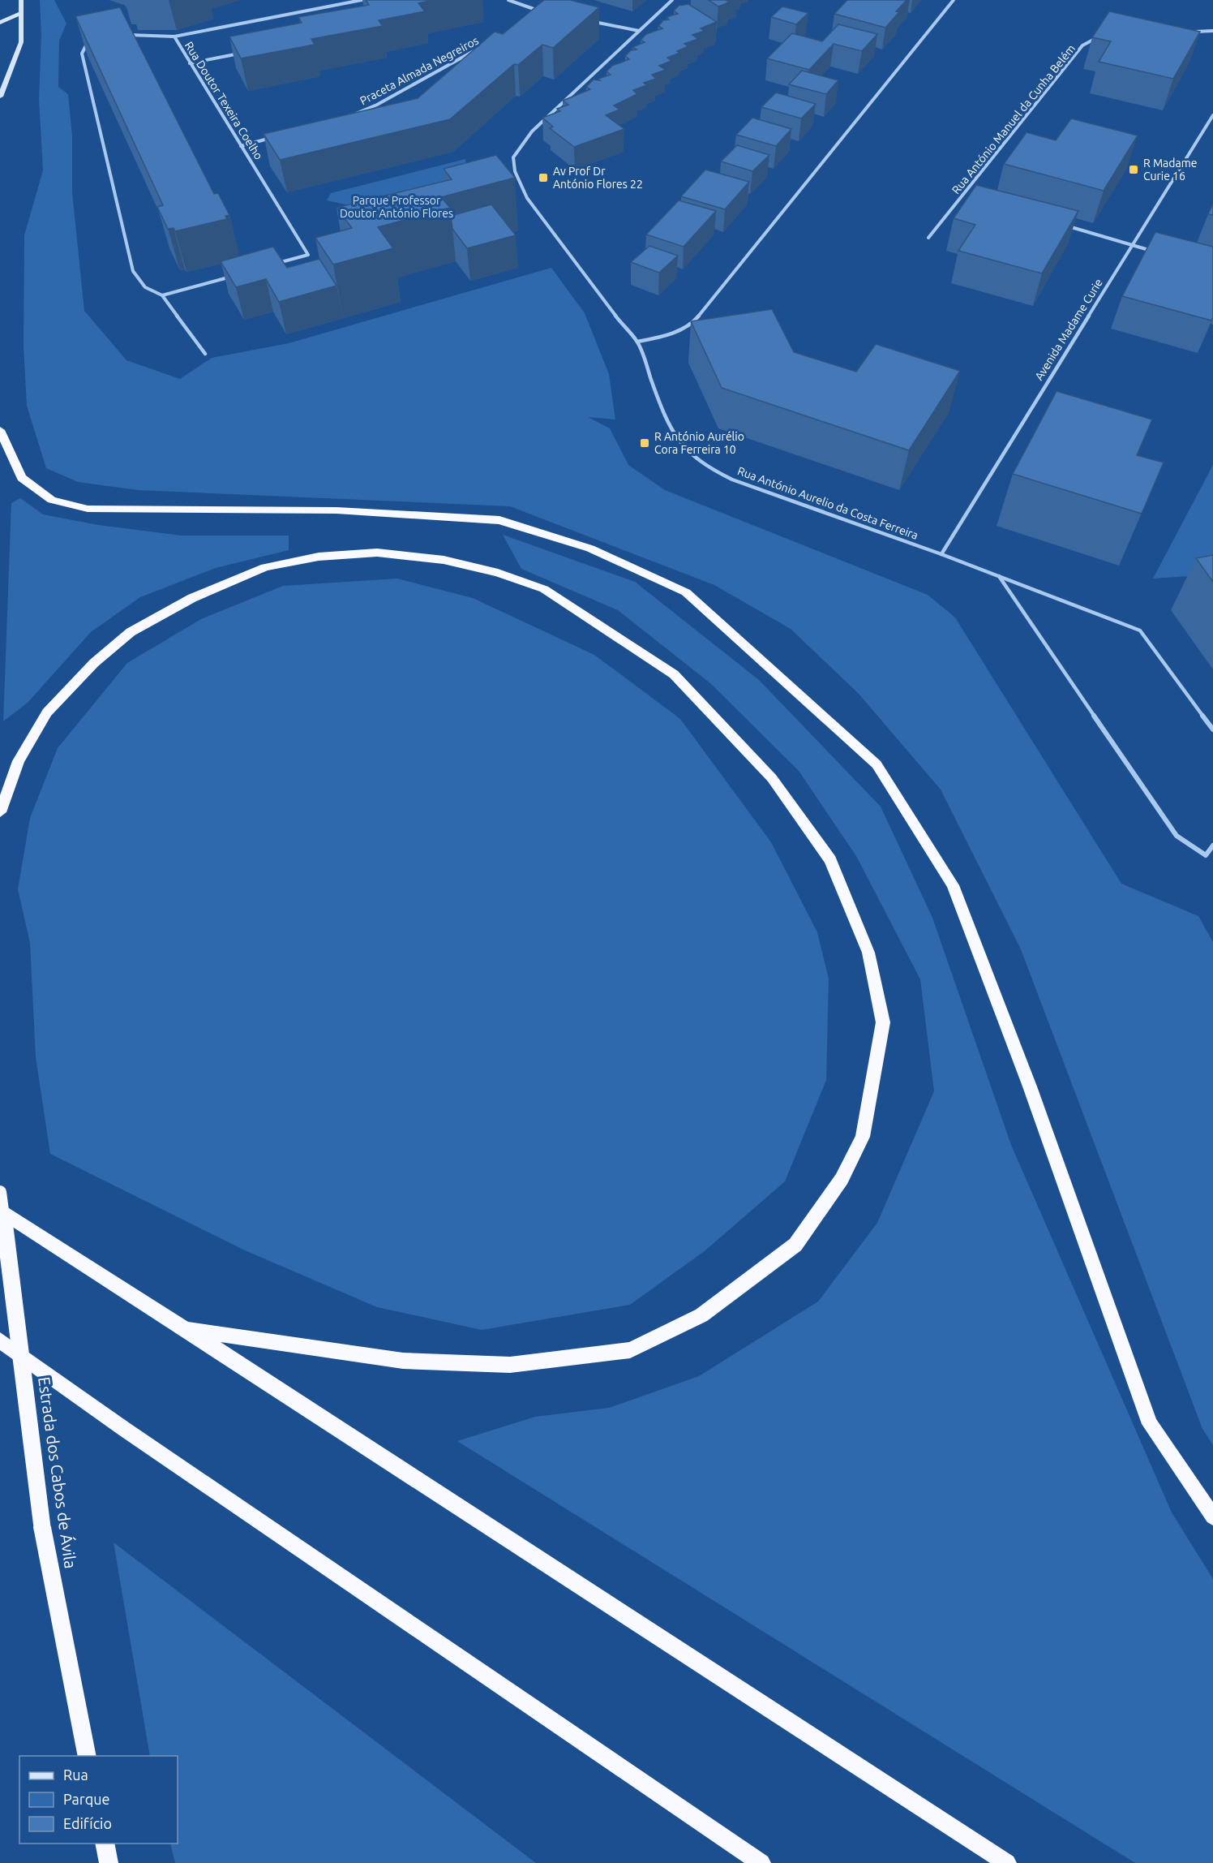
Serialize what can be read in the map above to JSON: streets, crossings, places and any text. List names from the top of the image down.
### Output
{
  "streets": {
    "highway": ["Estrada dos Cabos de Ávila"],
    "street": [
      "Praceta Almada Negreiros",
      "Rua Doutor Texeira Coelho",
      "Rua António Manuel da Cunha Belém",
      "Avenida Madame Curie",
      "Rua António Aurelio da Costa Ferreira"
    ]
  },
  "crossings": [
    ["Avenida Madame Curie", "Rua António Aurelio da Costa Ferreira"]
  ],
  "parks": ["Parque Professor Doutor António Flores"],
  "places": {
    "transit": ["R Madame Curie 16", "Av Prof Dr António Flores 22", "R António Aurélio Cora Ferreira 10"]
  },
  "legend": ["Rua", "Parque", "Edifício"]
}
